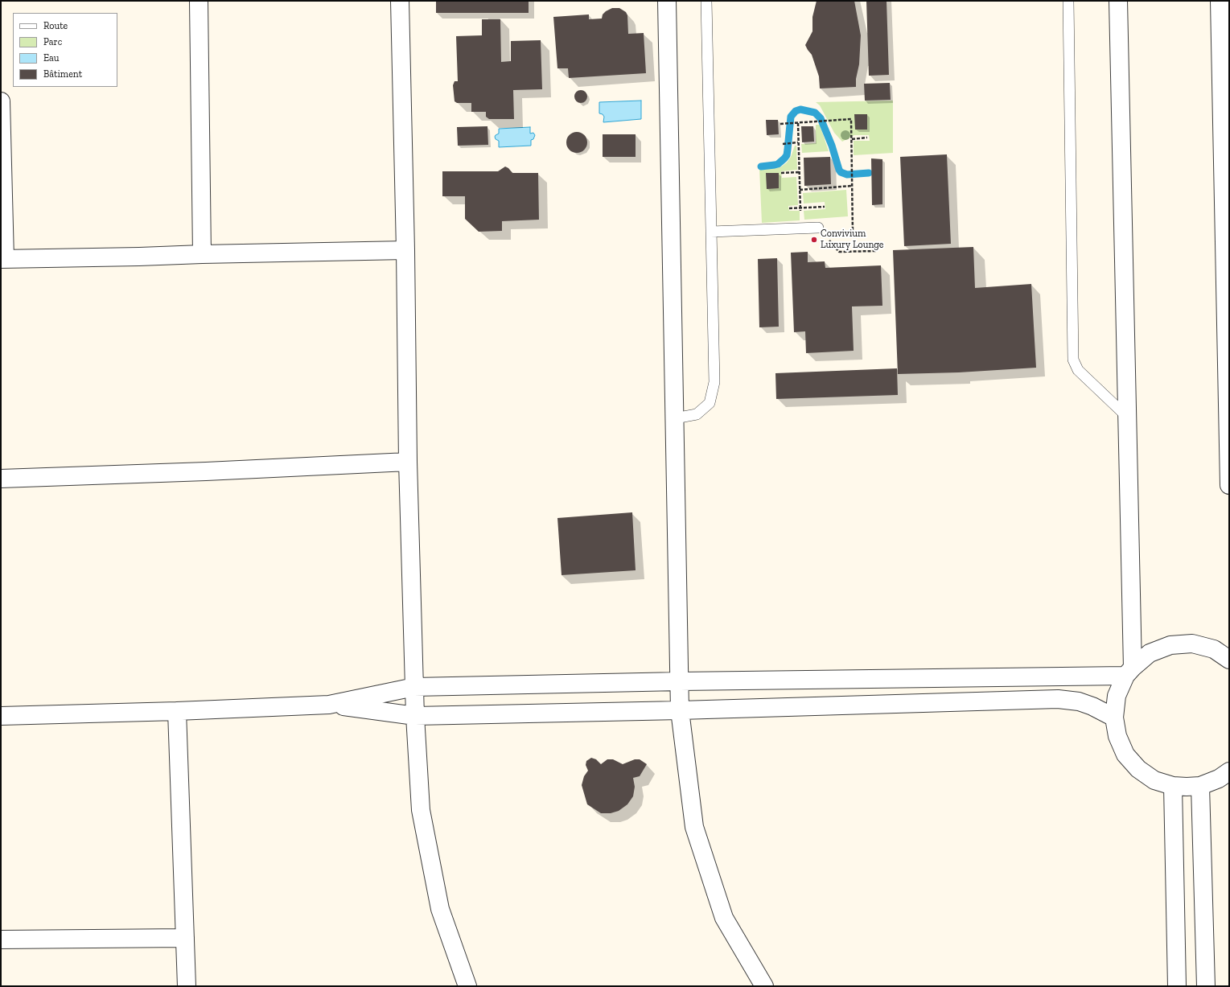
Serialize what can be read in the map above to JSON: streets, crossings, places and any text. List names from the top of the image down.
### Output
{
  "places": ["Convivium Luxury Lounge"],
  "legend": [
    "Route",
    "Parc",
    "Eau",
    "Bâtiment"
  ]
}
